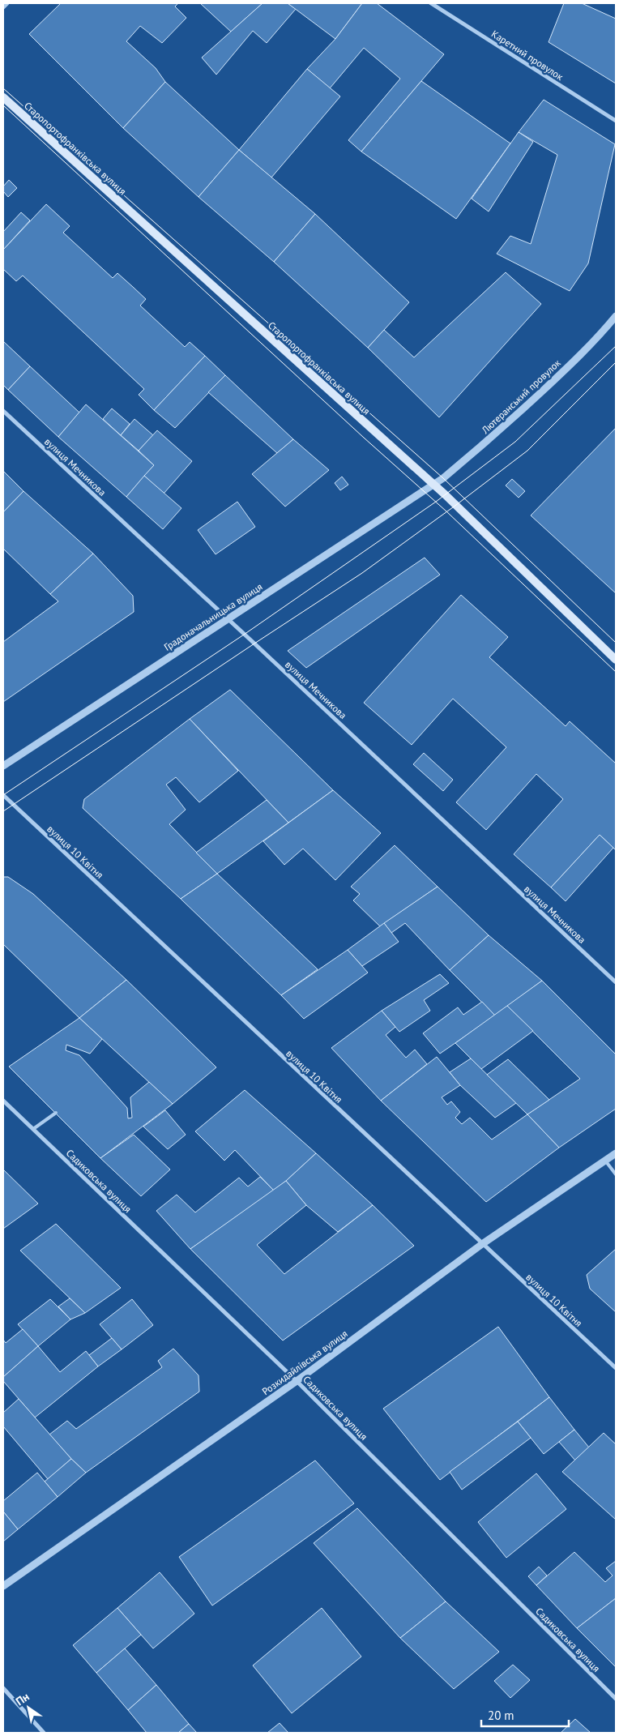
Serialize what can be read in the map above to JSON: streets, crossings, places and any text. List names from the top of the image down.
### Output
{
  "streets": {
    "main road": ["Старопортофранківська вулиця"],
    "street": [
      "Каретний провулок",
      "Лютеранський провулок",
      "вулиця Мечникова",
      "Градоначальницька вулиця",
      "вулиця 10 Квітня",
      "Садиковська вулиця",
      "Розкидайлівська вулиця"
    ]
  },
  "crossings": [
    ["Старопортофранківська вулиця", "Лютеранський провулок"],
    ["Старопортофранківська вулиця", "Градоначальницька вулиця"],
    ["Лютеранський провулок", "Градоначальницька вулиця"],
    ["вулиця Мечникова", "Градоначальницька вулиця"],
    ["вулиця 10 Квітня", "Розкидайлівська вулиця"],
    ["Садиковська вулиця", "Розкидайлівська вулиця"]
  ],
  "scale_bar": "20 m",
  "north": "top left"
}
